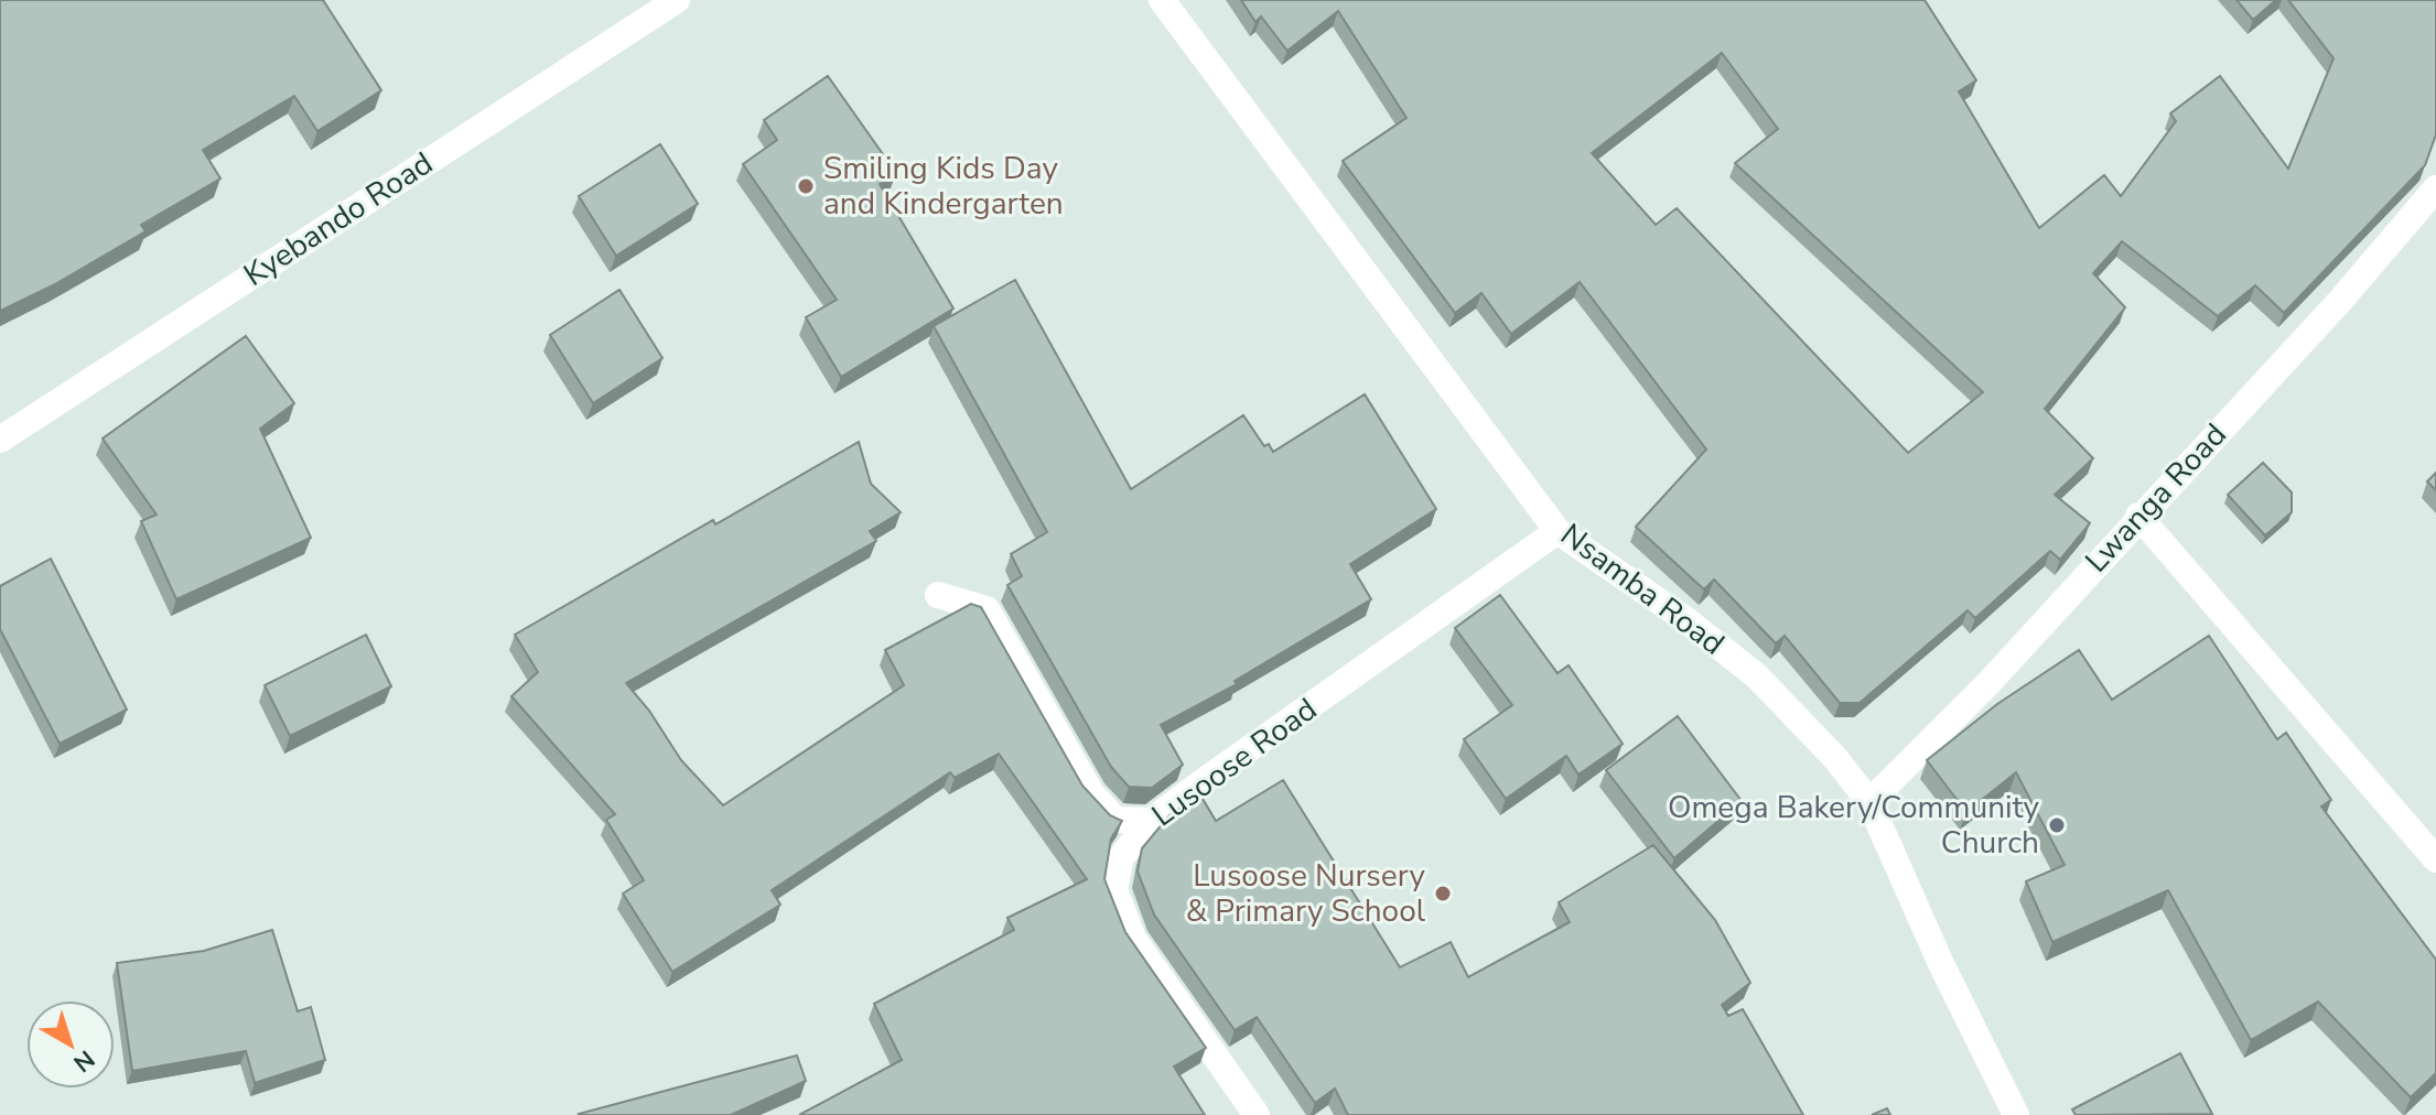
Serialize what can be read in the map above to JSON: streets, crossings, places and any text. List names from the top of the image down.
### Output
{
  "streets": {
    "street": [
      "Kyebando Road",
      "Lwanga Road",
      "Nsamba Road",
      "Lusoose Road"
    ]
  },
  "crossings": [
    ["Lwanga Road", "Nsamba Road"],
    ["Nsamba Road", "Lusoose Road"]
  ],
  "places": ["Smiling Kids Day and Kindergarten", "Omega Bakery/Community Church", "Lusoose Nursery & Primary School"],
  "north": "bottom right"
}
